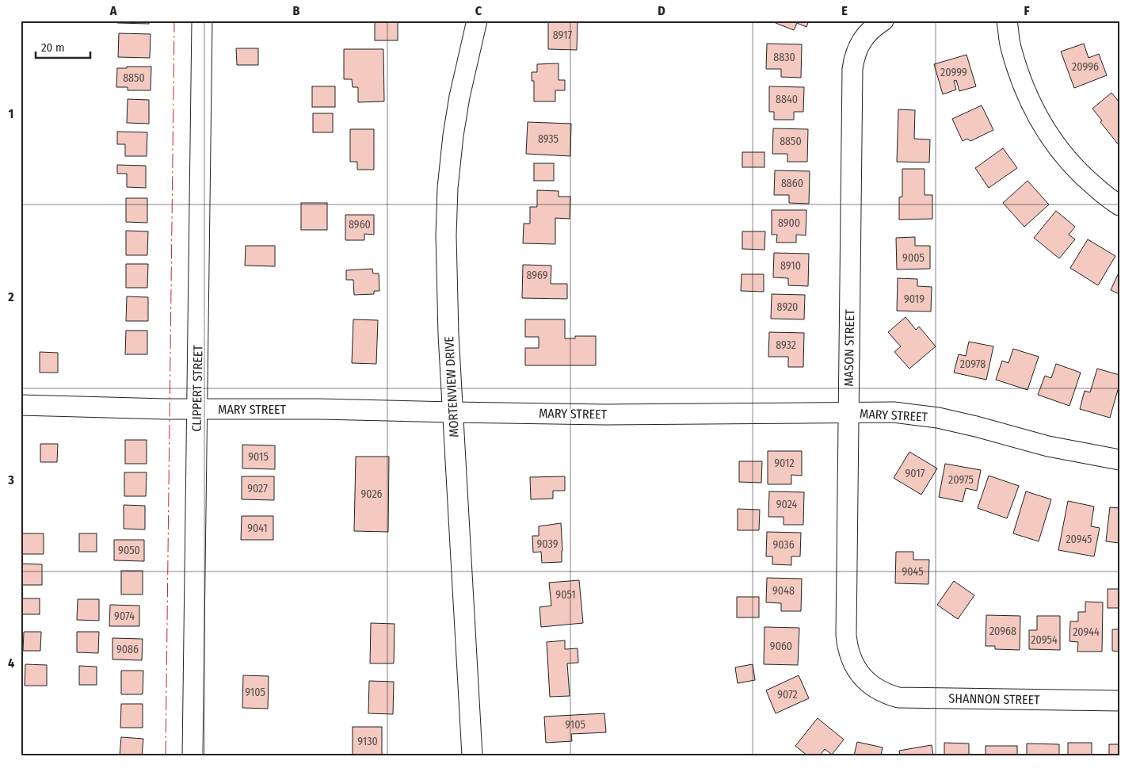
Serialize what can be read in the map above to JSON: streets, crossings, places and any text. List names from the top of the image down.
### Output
{
  "streets": {
    "street": [
      "MASON STREET",
      "MORTENVIEW DRIVE",
      "CLIPPERT STREET",
      "MARY STREET",
      "SHANNON STREET"
    ]
  },
  "crossings": [
    ["MASON STREET", "MARY STREET"],
    ["MASON STREET", "SHANNON STREET"],
    ["MORTENVIEW DRIVE", "MARY STREET"],
    ["CLIPPERT STREET", "MARY STREET"]
  ],
  "house_numbers": [
    "8917",
    "8830",
    "20996",
    "20999",
    "8850",
    "8840",
    "8935",
    "8850",
    "8860",
    "8900",
    "8960",
    "9005",
    "8910",
    "8969",
    "9019",
    "8920",
    "8932",
    "20978",
    "9015",
    "9012",
    "9017",
    "20975",
    "9027",
    "9026",
    "9024",
    "9041",
    "20945",
    "9039",
    "9036",
    "9050",
    "9045",
    "9048",
    "9051",
    "9074",
    "20968",
    "20944",
    "20954",
    "9060",
    "9086",
    "9105",
    "9072",
    "9105",
    "9130"
  ],
  "scale_bar": "20 m",
  "grid": {
    "columns": [
      "A",
      "B",
      "C",
      "D",
      "E",
      "F"
    ],
    "rows": [
      "1",
      "2",
      "3",
      "4"
    ]
  }
}
